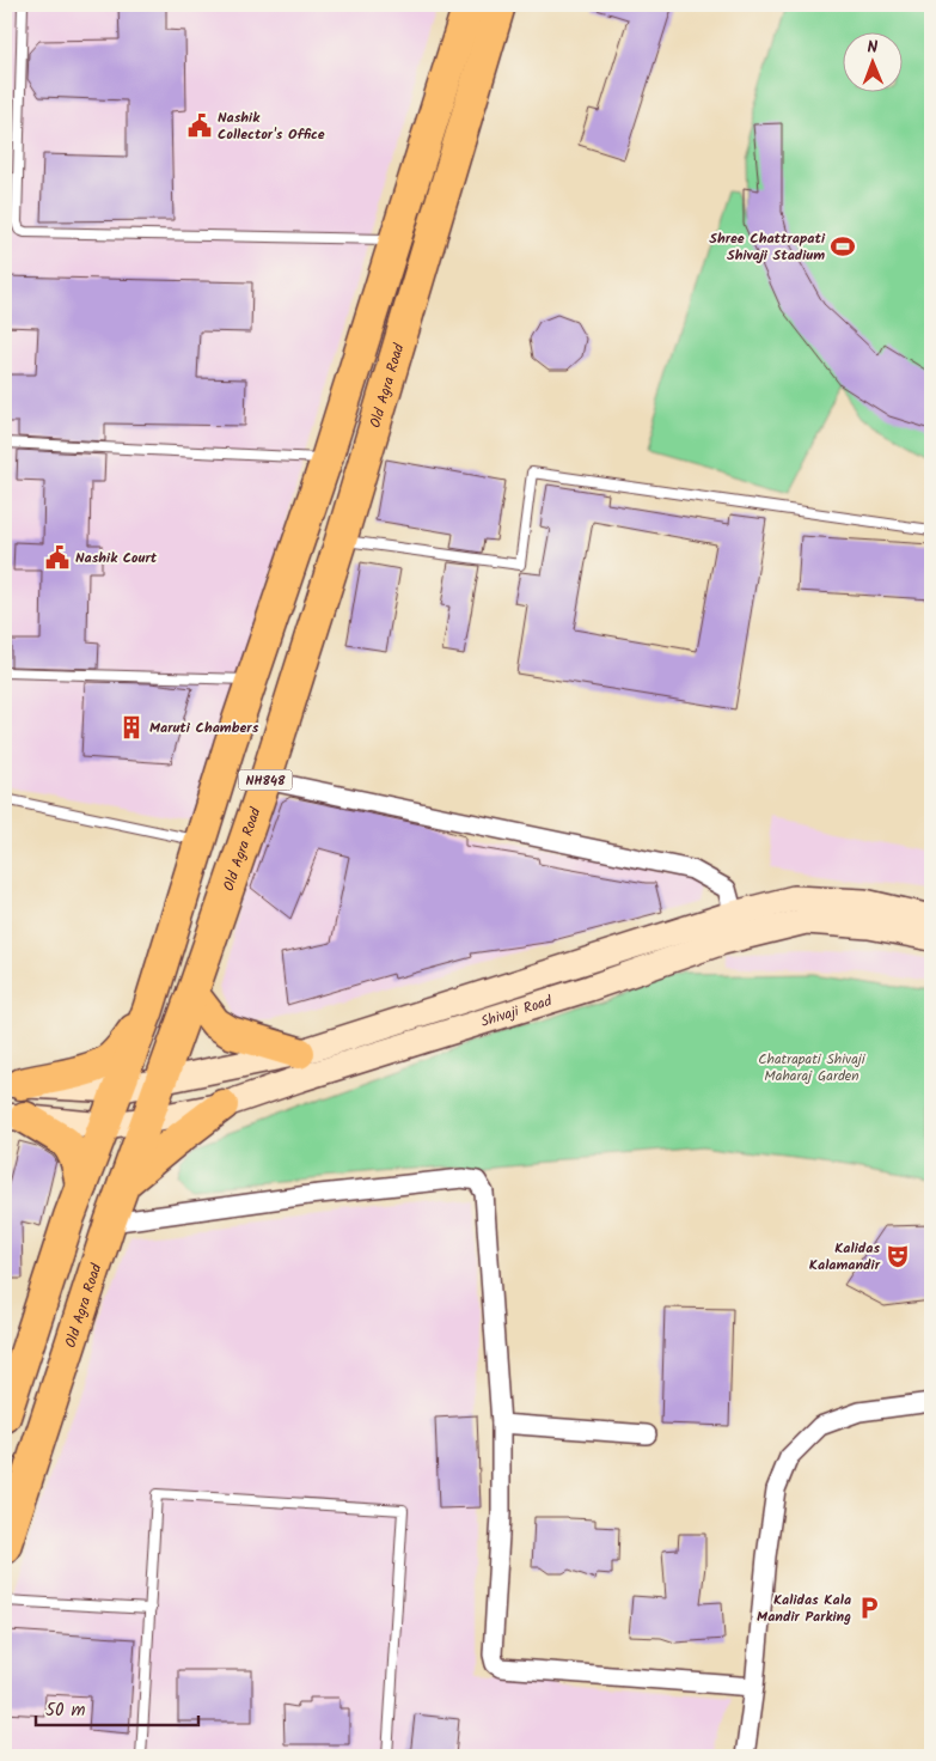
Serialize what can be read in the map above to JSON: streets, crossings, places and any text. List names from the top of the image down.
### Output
{
  "streets": {
    "highway": ["Old Agra Road", "NH848"],
    "main road": ["Shivaji Road"]
  },
  "crossings": [
    ["Old Agra Road", "Shivaji Road"],
    ["NH848", "Shivaji Road"]
  ],
  "parks": ["Chatrapati Shivaji Maharaj Garden"],
  "places": {
    "public building": ["Nashik Collector's Office", "Nashik Court"],
    "sports": ["Shree Chattrapati Shivaji Stadium"],
    "building": ["Maruti Chambers"],
    "theatre": ["Kalidas Kalamandir"],
    "parking": ["Kalidas Kala Mandir Parking"]
  },
  "scale_bar": "50 m",
  "north": "top"
}
